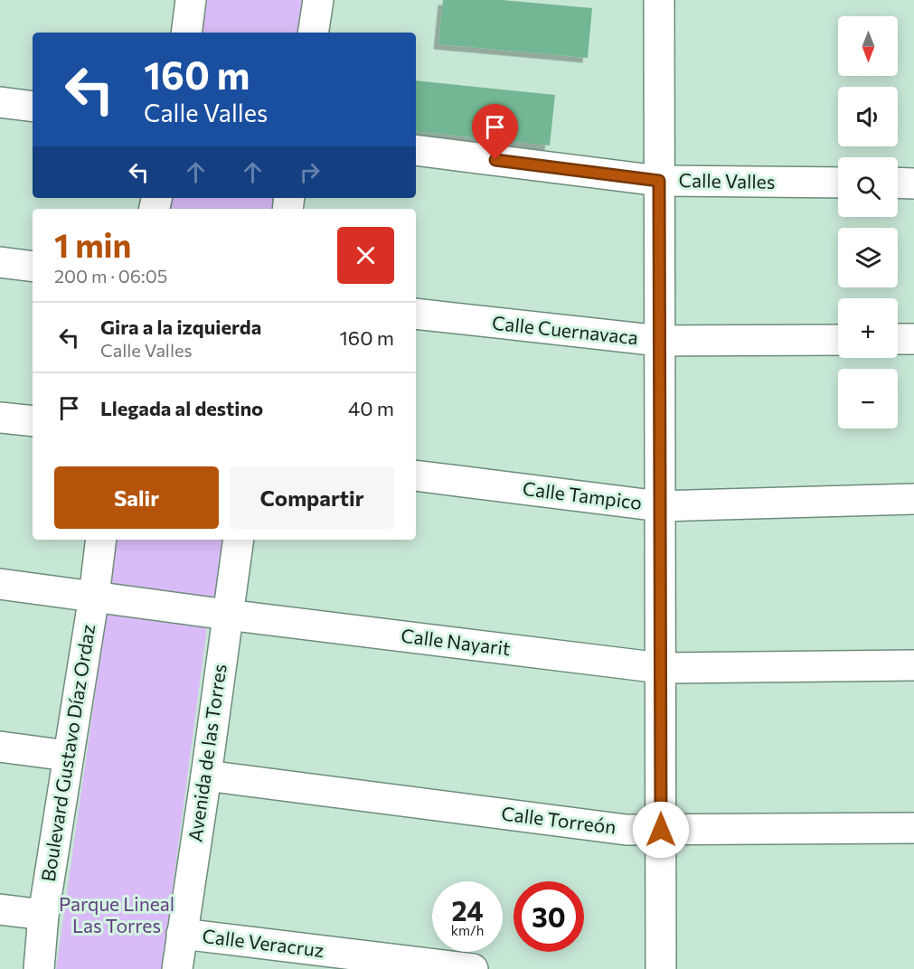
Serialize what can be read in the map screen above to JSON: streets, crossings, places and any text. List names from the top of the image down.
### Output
{
  "streets": {
    "street": [
      "Calle Valles",
      "Calle Cuernavaca",
      "Calle Tampico",
      "Calle Nayarit",
      "Boulevard Gustavo Díaz Ordaz",
      "Avenida de las Torres",
      "Calle Torreón",
      "Calle Veracruz"
    ]
  },
  "crossings": [
    ["Calle Nayarit", "Boulevard Gustavo Díaz Ordaz"],
    ["Calle Nayarit", "Avenida de las Torres"],
    ["Avenida de las Torres", "Calle Torreón"],
    ["Avenida de las Torres", "Calle Veracruz"]
  ],
  "parks": ["Parque Lineal Las Torres"],
  "north": "bottom",
  "page": {
    "map_buttons": ["+", "−"],
    "turn": ["160 m", "Calle Valles"],
    "heading": ["1 min", "200 m · 06:05"],
    "list": [
      {
        "name": "Gira a la izquierda",
        "note": "Calle Valles",
        "value": "160 m"
      },
      {
        "name": "Llegada al destino",
        "value": "40 m"
      }
    ],
    "buttons": ["Salir", "Compartir"],
    "speed": "24 km/h",
    "limit": "30"
  }
}
